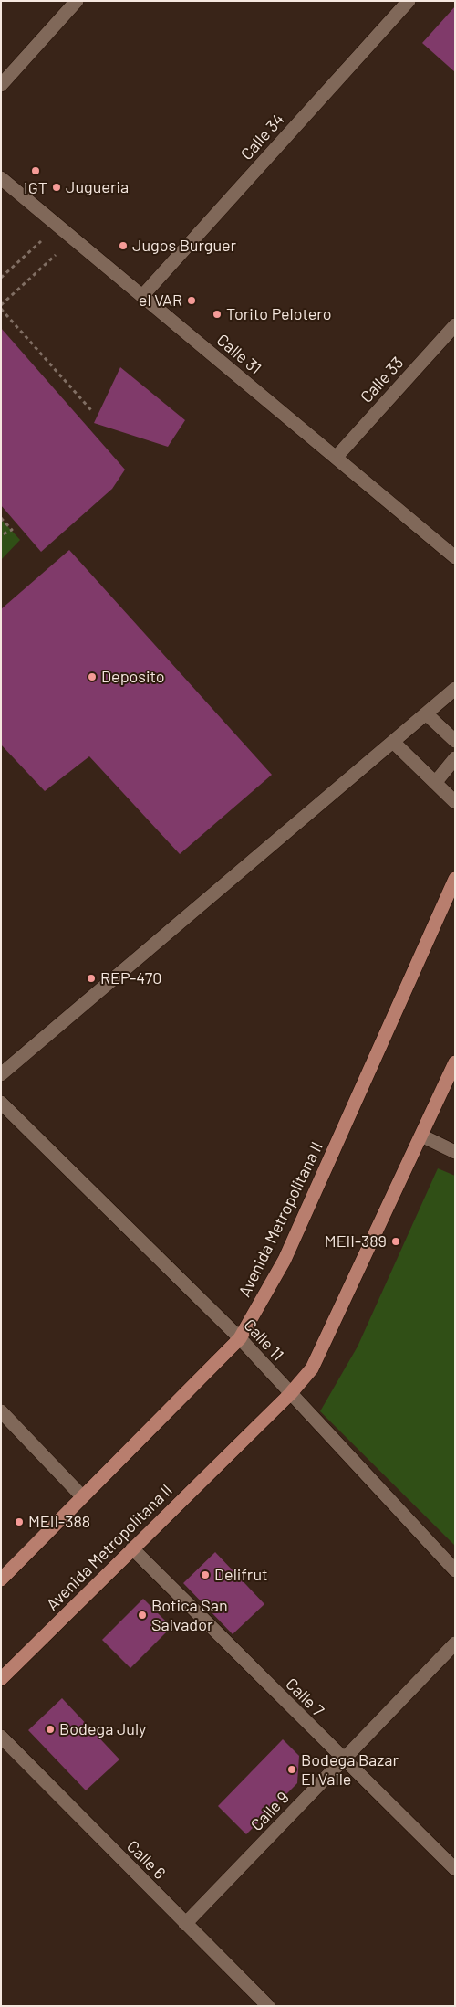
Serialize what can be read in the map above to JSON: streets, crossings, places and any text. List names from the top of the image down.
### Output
{
  "streets": {
    "main road": ["Avenida Metropolitana II"],
    "street": [
      "Calle 34",
      "Calle 31",
      "Calle 33",
      "Calle 11",
      "Calle 7",
      "Calle 9",
      "Calle 6"
    ]
  },
  "crossings": [
    ["Calle 34", "Calle 31"],
    ["Calle 31", "Calle 33"],
    ["Avenida Metropolitana II", "Calle 11"],
    ["Avenida Metropolitana II", "Calle 7"],
    ["Calle 7", "Calle 9"],
    ["Calle 9", "Calle 6"]
  ],
  "places": [
    "IGT",
    "Jugueria",
    "Jugos Burguer",
    "el VAR",
    "Torito Pelotero",
    "Deposito",
    "REP-470",
    "MEII-389",
    "MEII-388",
    "Delifrut",
    "Botica San Salvador",
    "Bodega July",
    "Bodega Bazar El Valle"
  ]
}
